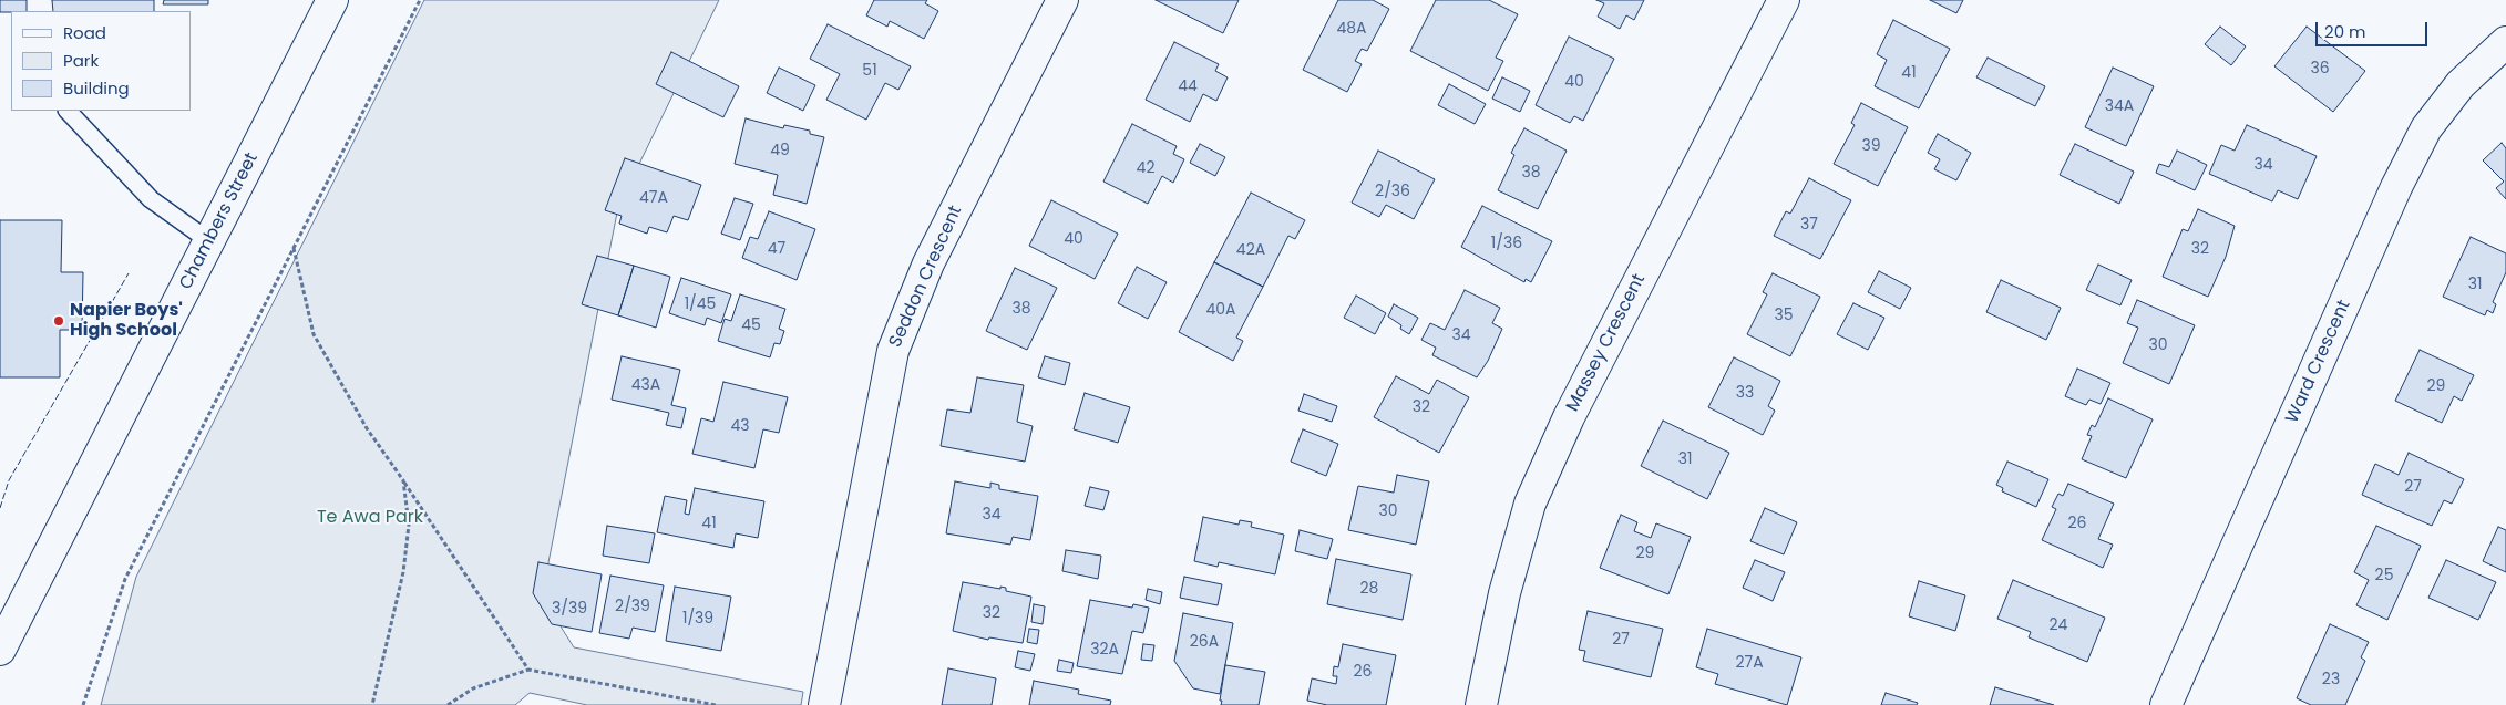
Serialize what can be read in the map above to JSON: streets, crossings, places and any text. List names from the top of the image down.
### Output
{
  "streets": {
    "street": [
      "Chambers Street",
      "Seddon Crescent",
      "Massey Crescent",
      "Ward Crescent"
    ]
  },
  "parks": ["Te Awa Park"],
  "places": ["Napier Boys' High School"],
  "house_numbers": [
    "48A",
    "36",
    "51",
    "41",
    "40",
    "44",
    "34A",
    "39",
    "49",
    "34",
    "42",
    "38",
    "2/36",
    "47A",
    "37",
    "40",
    "1/36",
    "47",
    "32",
    "42A",
    "31",
    "1/45",
    "38",
    "40A",
    "35",
    "45",
    "34",
    "30",
    "43A",
    "29",
    "33",
    "32",
    "43",
    "31",
    "27",
    "30",
    "34",
    "41",
    "26",
    "29",
    "25",
    "28",
    "2/39",
    "3/39",
    "32",
    "1/39",
    "24",
    "27",
    "26A",
    "32A",
    "27A",
    "26",
    "23"
  ],
  "legend": ["Road", "Park", "Building"],
  "scale_bar": "20 m"
}
